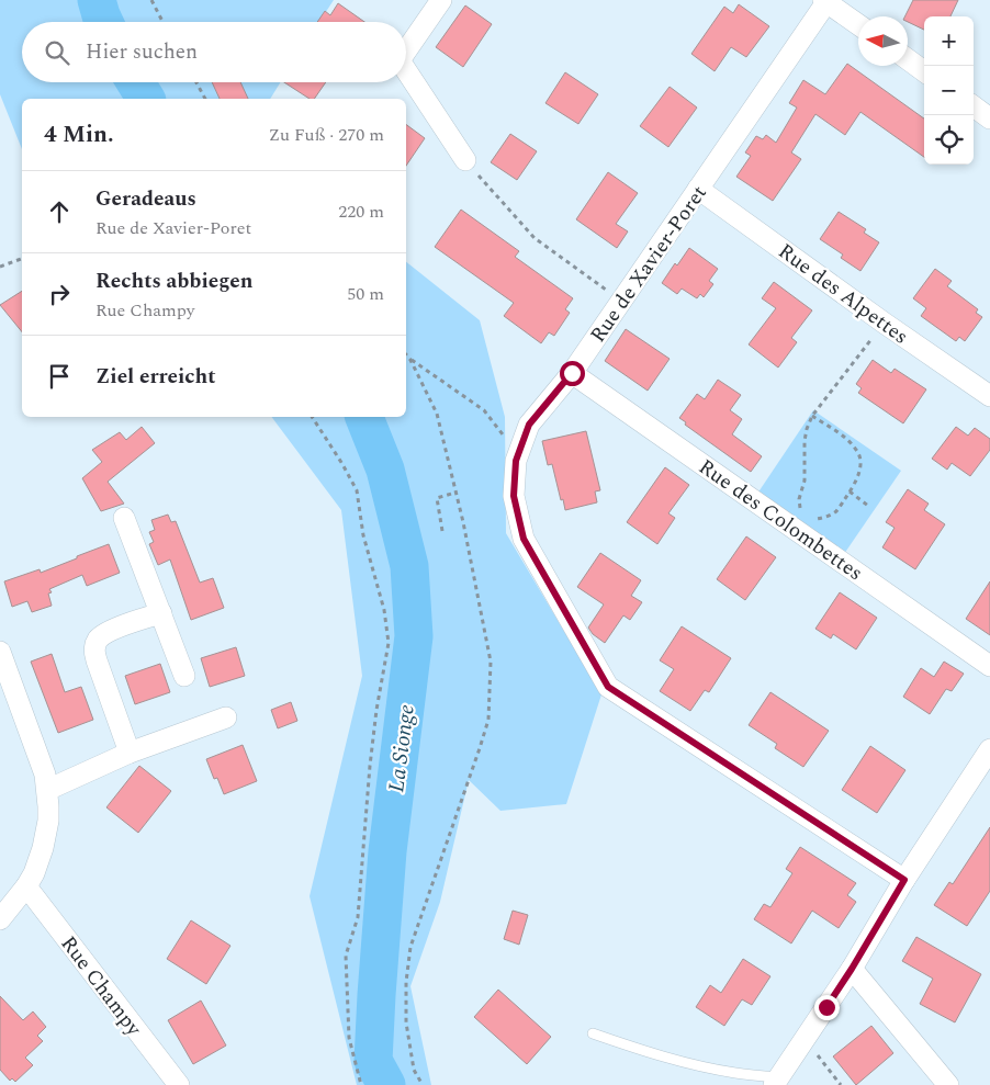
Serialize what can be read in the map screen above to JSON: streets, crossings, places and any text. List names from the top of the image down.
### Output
{
  "streets": {
    "street": [
      "Rue de Xavier-Poret",
      "Rue des Alpettes",
      "Rue des Colombettes",
      "Rue Champy"
    ]
  },
  "crossings": [
    ["Rue de Xavier-Poret", "Rue des Alpettes"],
    ["Rue de Xavier-Poret", "Rue des Colombettes"]
  ],
  "water": ["La Sionge"],
  "north": "left",
  "page": {
    "map_buttons": ["+", "−"],
    "search": "Hier suchen",
    "heading": ["4 Min.", "Zu Fuß · 270 m"],
    "list": [
      ["Geradeaus", "Rue de Xavier-Poret", "220 m"],
      ["Rechts abbiegen", "Rue Champy", "50 m"],
      "Ziel erreicht"
    ]
  }
}
